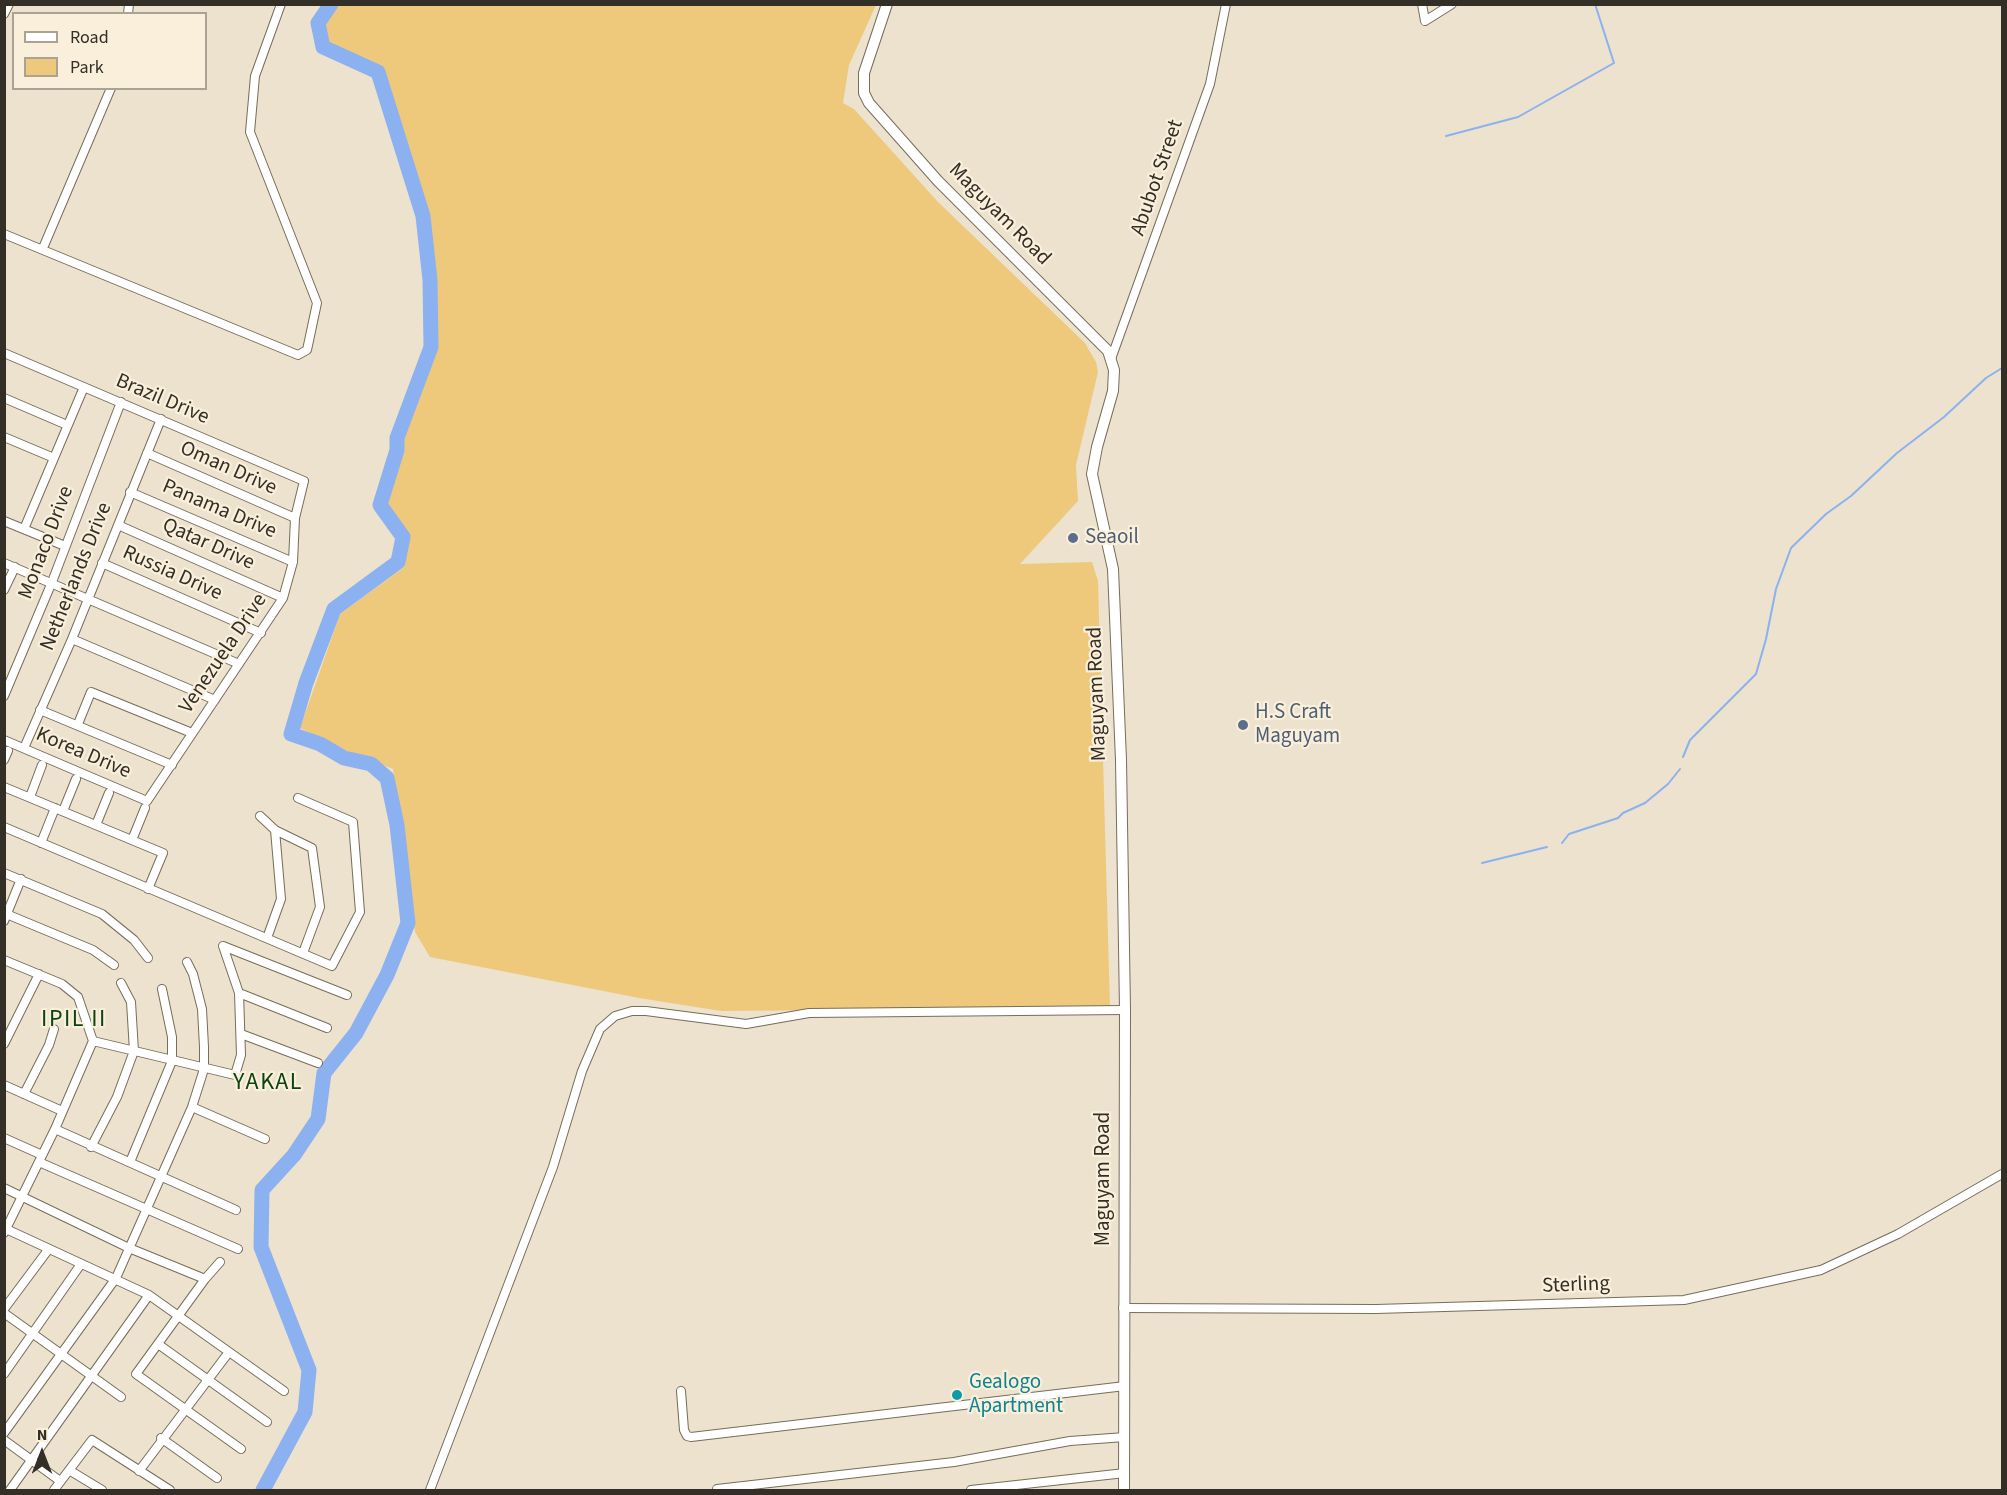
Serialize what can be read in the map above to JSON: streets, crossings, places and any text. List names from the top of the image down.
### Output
{
  "streets": {
    "main road": ["Maguyam Road"],
    "street": [
      "Abubot Street",
      "Brazil Drive",
      "Oman Drive",
      "Panama Drive",
      "Monaco Drive",
      "Qatar Drive",
      "Russia Drive",
      "Netherlands Drive",
      "Venezuela Drive",
      "Korea Drive",
      "Sterling"
    ]
  },
  "crossings": [
    ["Abubot Street", "Maguyam Road"],
    ["Maguyam Road", "Sterling"],
    ["Brazil Drive", "Monaco Drive"],
    ["Brazil Drive", "Netherlands Drive"],
    ["Brazil Drive", "Venezuela Drive"],
    ["Oman Drive", "Netherlands Drive"],
    ["Oman Drive", "Venezuela Drive"],
    ["Panama Drive", "Netherlands Drive"],
    ["Panama Drive", "Venezuela Drive"],
    ["Qatar Drive", "Netherlands Drive"],
    ["Qatar Drive", "Venezuela Drive"],
    ["Russia Drive", "Netherlands Drive"],
    ["Russia Drive", "Venezuela Drive"],
    ["Netherlands Drive", "Korea Drive"],
    ["Venezuela Drive", "Korea Drive"]
  ],
  "districts": ["IPIL II", "YAKAL"],
  "places": ["Seaoil", "H.S Craft Maguyam", "Gealogo Apartment"],
  "legend": ["Road", "Park"],
  "north": "top"
}
